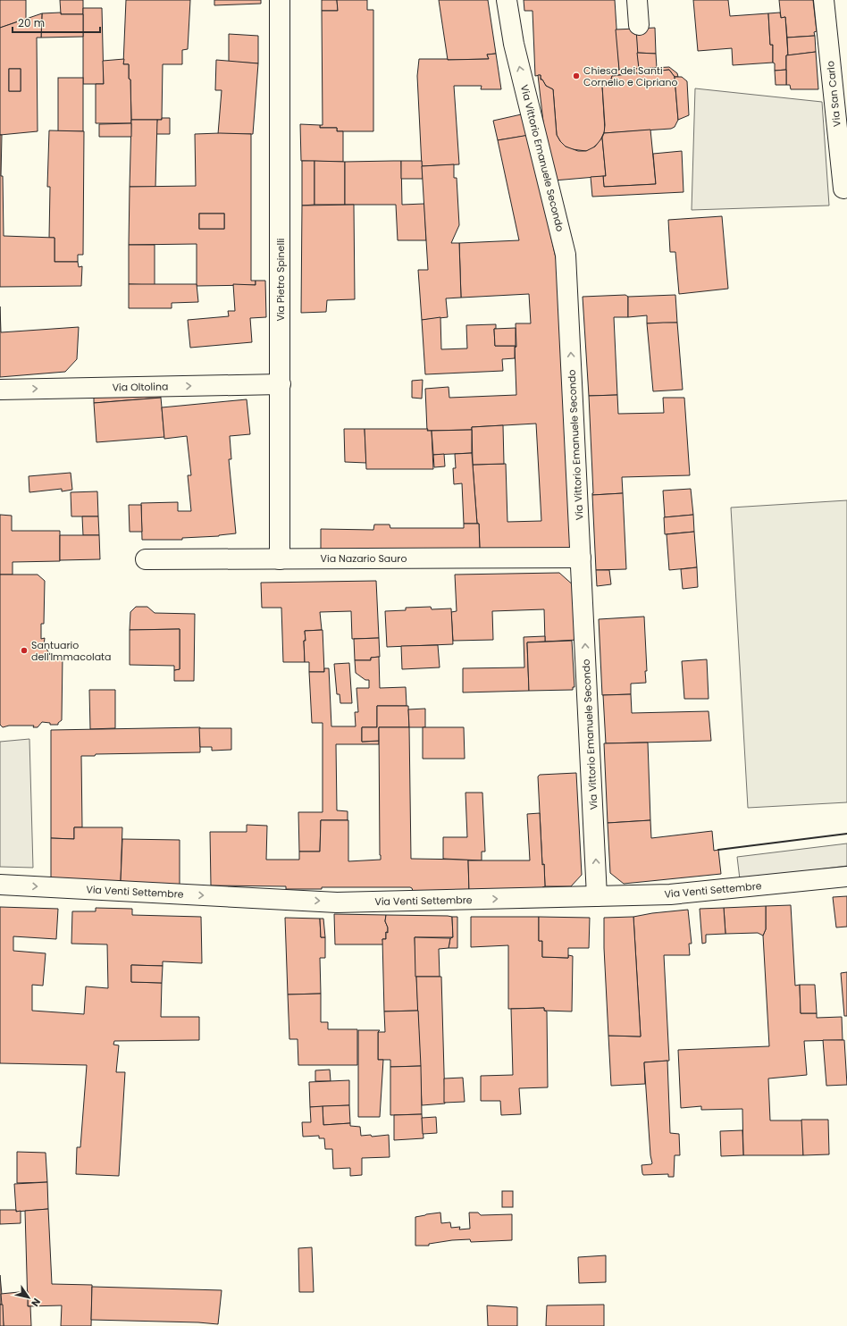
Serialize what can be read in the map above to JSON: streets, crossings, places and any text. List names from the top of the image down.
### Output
{
  "streets": {
    "street": [
      "Via San Carlo",
      "Via Vittorio Emanuele Secondo",
      "Via Pietro Spinelli",
      "Via Oltolina",
      "Via Nazario Sauro",
      "Via Venti Settembre"
    ]
  },
  "crossings": [
    ["Via Vittorio Emanuele Secondo", "Via Nazario Sauro"],
    ["Via Vittorio Emanuele Secondo", "Via Venti Settembre"],
    ["Via Pietro Spinelli", "Via Oltolina"],
    ["Via Pietro Spinelli", "Via Nazario Sauro"]
  ],
  "one_way": ["Via Vittorio Emanuele Secondo", "Via Oltolina", "Via Venti Settembre"],
  "places": ["Chiesa dei Santi Cornelio e Cipriano", "Santuario dell'Immacolata"],
  "scale_bar": "20 m",
  "north": "bottom right"
}
